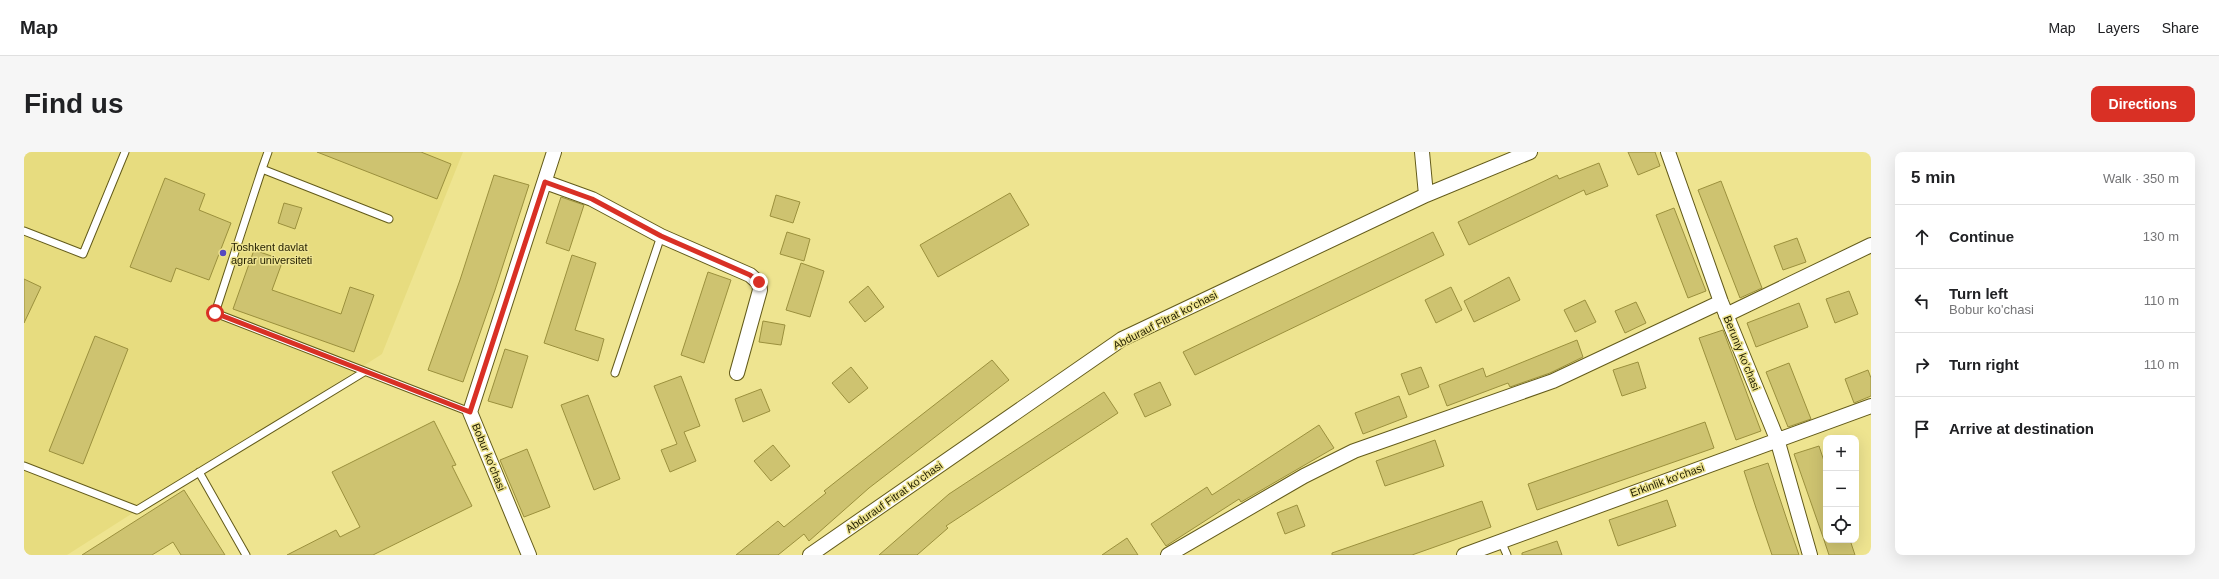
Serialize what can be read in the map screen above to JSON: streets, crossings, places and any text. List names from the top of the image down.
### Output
{
  "streets": {
    "street": [
      "Abdurauf Fitrat ko'chasi",
      "Beruniy ko'chasi",
      "Bobur ko'chasi",
      "Erkinlik ko'chasi"
    ]
  },
  "crossings": [
    ["Beruniy ko'chasi", "Erkinlik ko'chasi"]
  ],
  "places": ["Toshkent davlat agrar universiteti"],
  "page": {
    "header": "Map",
    "nav": ["Map", "Layers", "Share"],
    "buttons": "Directions",
    "title": "Find us",
    "heading": ["5 min", "Walk · 350 m"],
    "list": [
      ["Continue", "130 m"],
      ["Turn left", "Bobur ko'chasi", "110 m"],
      ["Turn right", "110 m"],
      "Arrive at destination"
    ],
    "map_buttons": ["+", "−"]
  }
}
